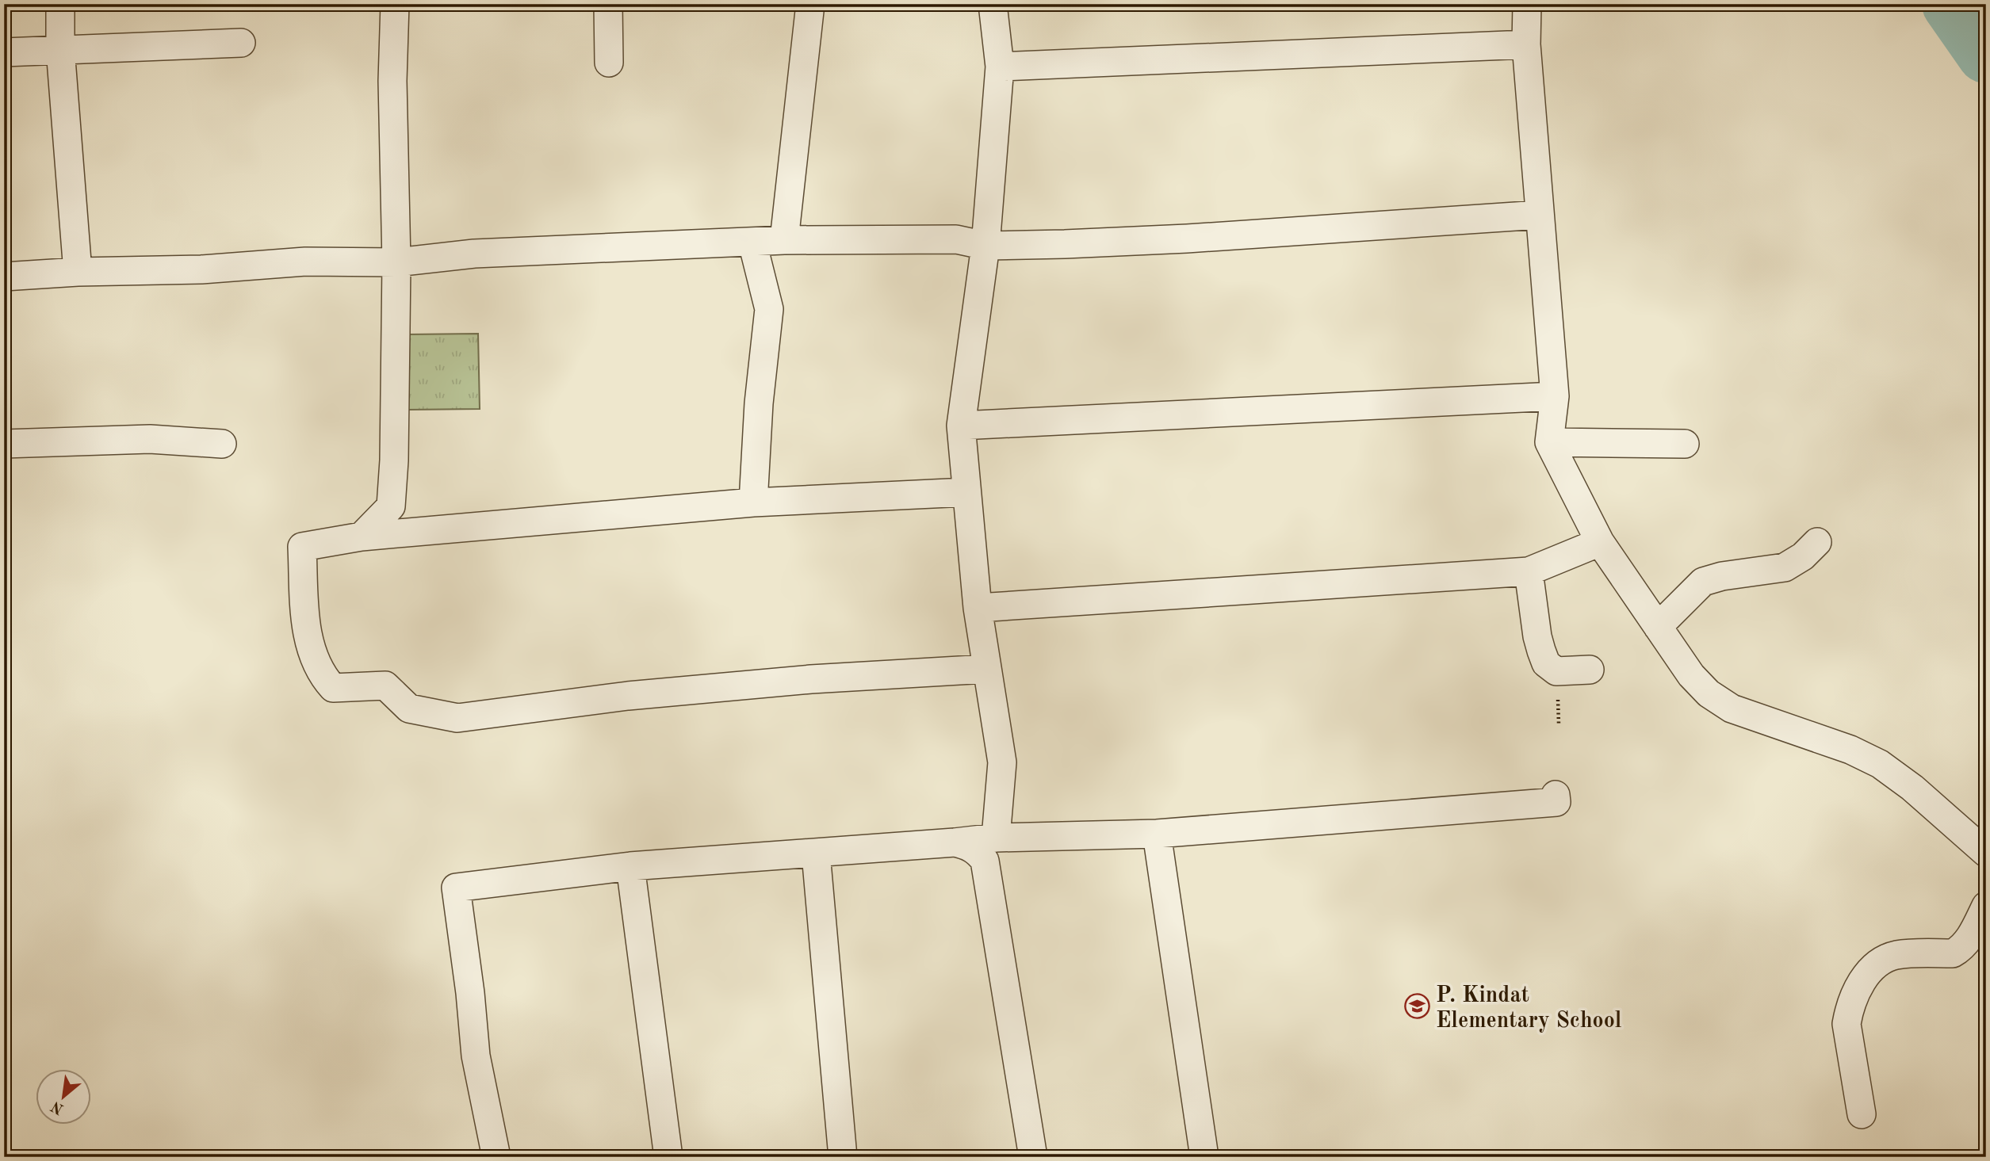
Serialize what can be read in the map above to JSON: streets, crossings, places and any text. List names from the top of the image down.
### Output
{
  "places": {
    "school or university": ["P. Kindat Elementary School"]
  },
  "north": "bottom left"
}
